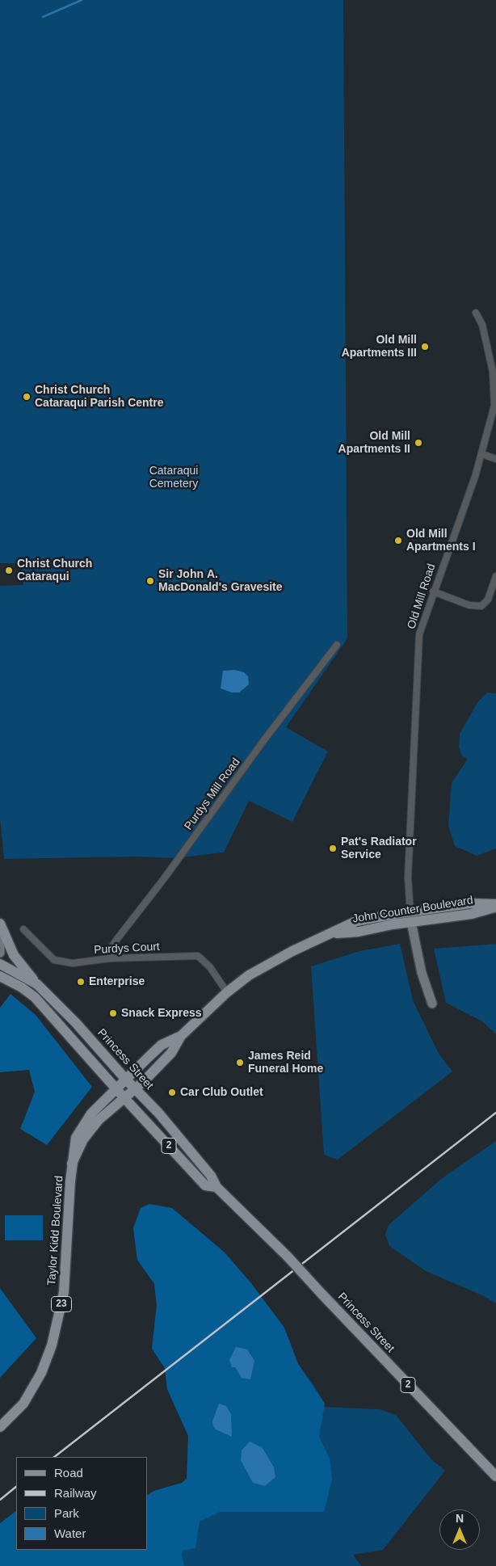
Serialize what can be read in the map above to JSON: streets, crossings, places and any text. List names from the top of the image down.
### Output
{
  "streets": {
    "main road": [
      "John Counter Boulevard",
      "Princess Street",
      "2",
      "Taylor Kidd Boulevard",
      "23"
    ],
    "street": ["Old Mill Road", "Purdys Mill Road", "Purdys Court"]
  },
  "crossings": [
    ["Old Mill Road", "John Counter Boulevard"],
    ["Purdys Mill Road", "Purdys Court"],
    ["John Counter Boulevard", "Purdys Court"],
    ["John Counter Boulevard", "Princess Street"],
    ["John Counter Boulevard", "Taylor Kidd Boulevard"],
    ["Princess Street", "Taylor Kidd Boulevard"]
  ],
  "parks": ["Cataraqui Cemetery"],
  "places": [
    "Old Mill Apartments III",
    "Christ Church Cataraqui Parish Centre",
    "Old Mill Apartments II",
    "Old Mill Apartments I",
    "Christ Church Cataraqui",
    "Sir John A. MacDonald's Gravesite",
    "Pat's Radiator Service",
    "Enterprise",
    "Snack Express",
    "James Reid Funeral Home",
    "Car Club Outlet"
  ],
  "legend": [
    "Road",
    "Railway",
    "Park",
    "Water"
  ],
  "north": "top"
}
